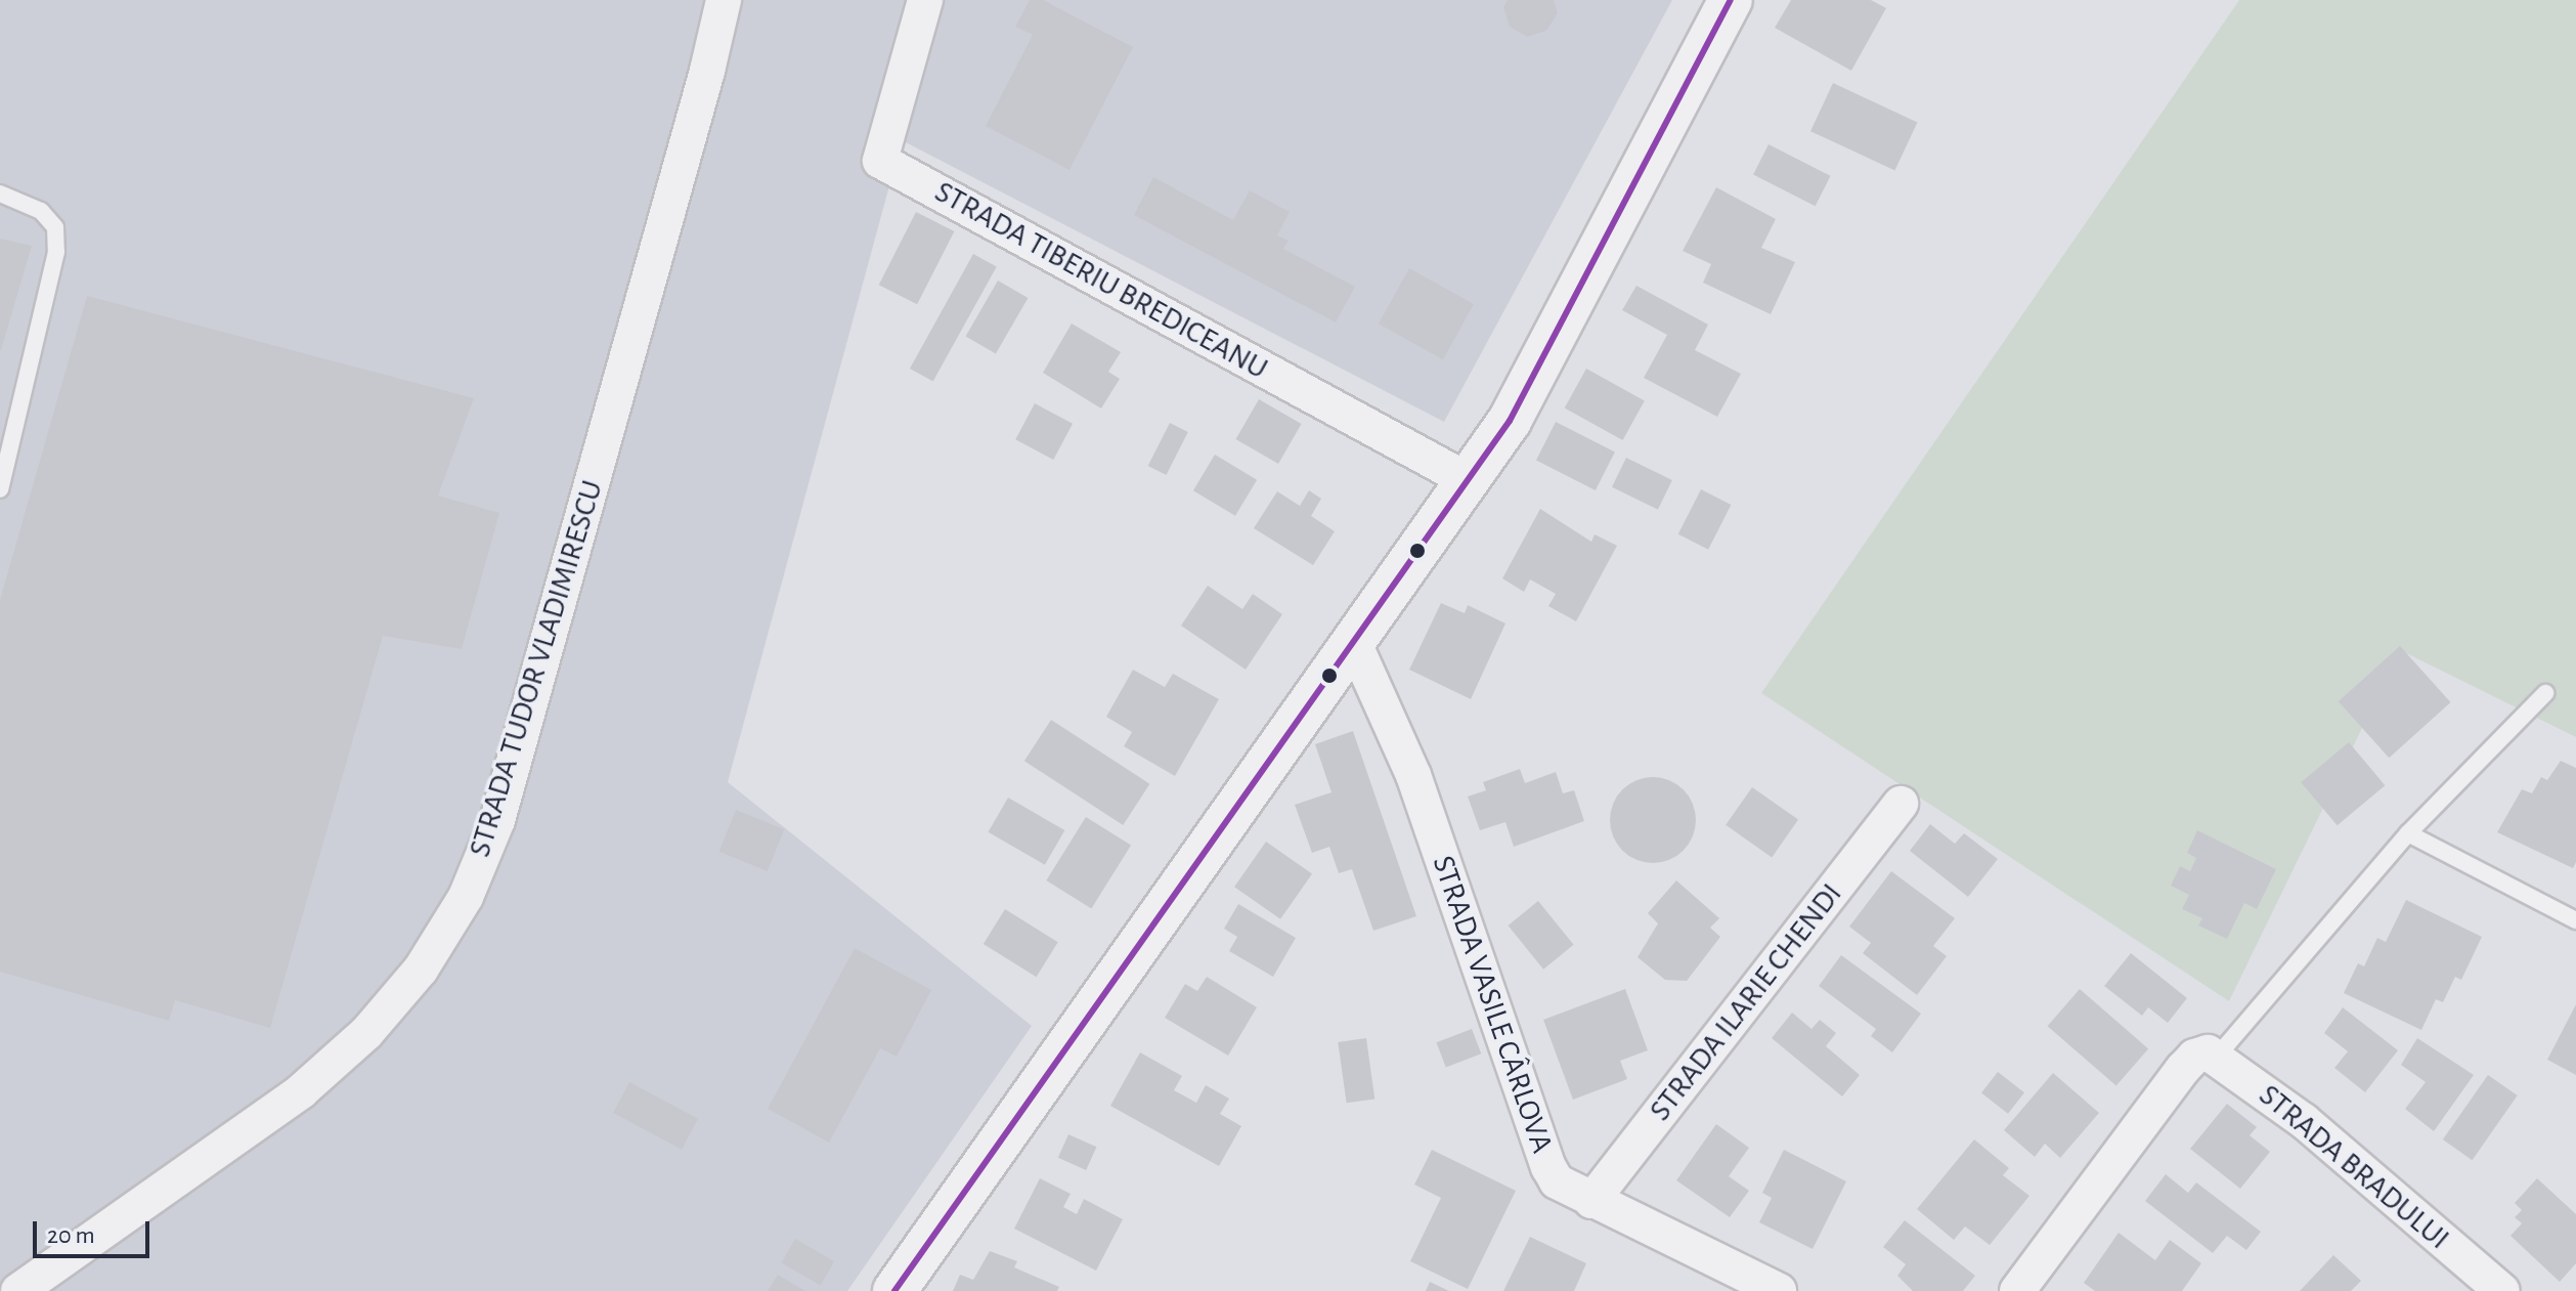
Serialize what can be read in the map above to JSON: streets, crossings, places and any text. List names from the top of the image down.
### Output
{
  "streets": {
    "street": [
      "STRADA TIBERIU BREDICEANU",
      "STRADA TUDOR VLADIMIRESCU",
      "STRADA ILARIE CHENDI",
      "STRADA VASILE CÂRLOVA",
      "STRADA BRADULUI"
    ]
  },
  "crossings": [
    ["STRADA ILARIE CHENDI", "STRADA VASILE CÂRLOVA"]
  ],
  "scale_bar": "20 m"
}
